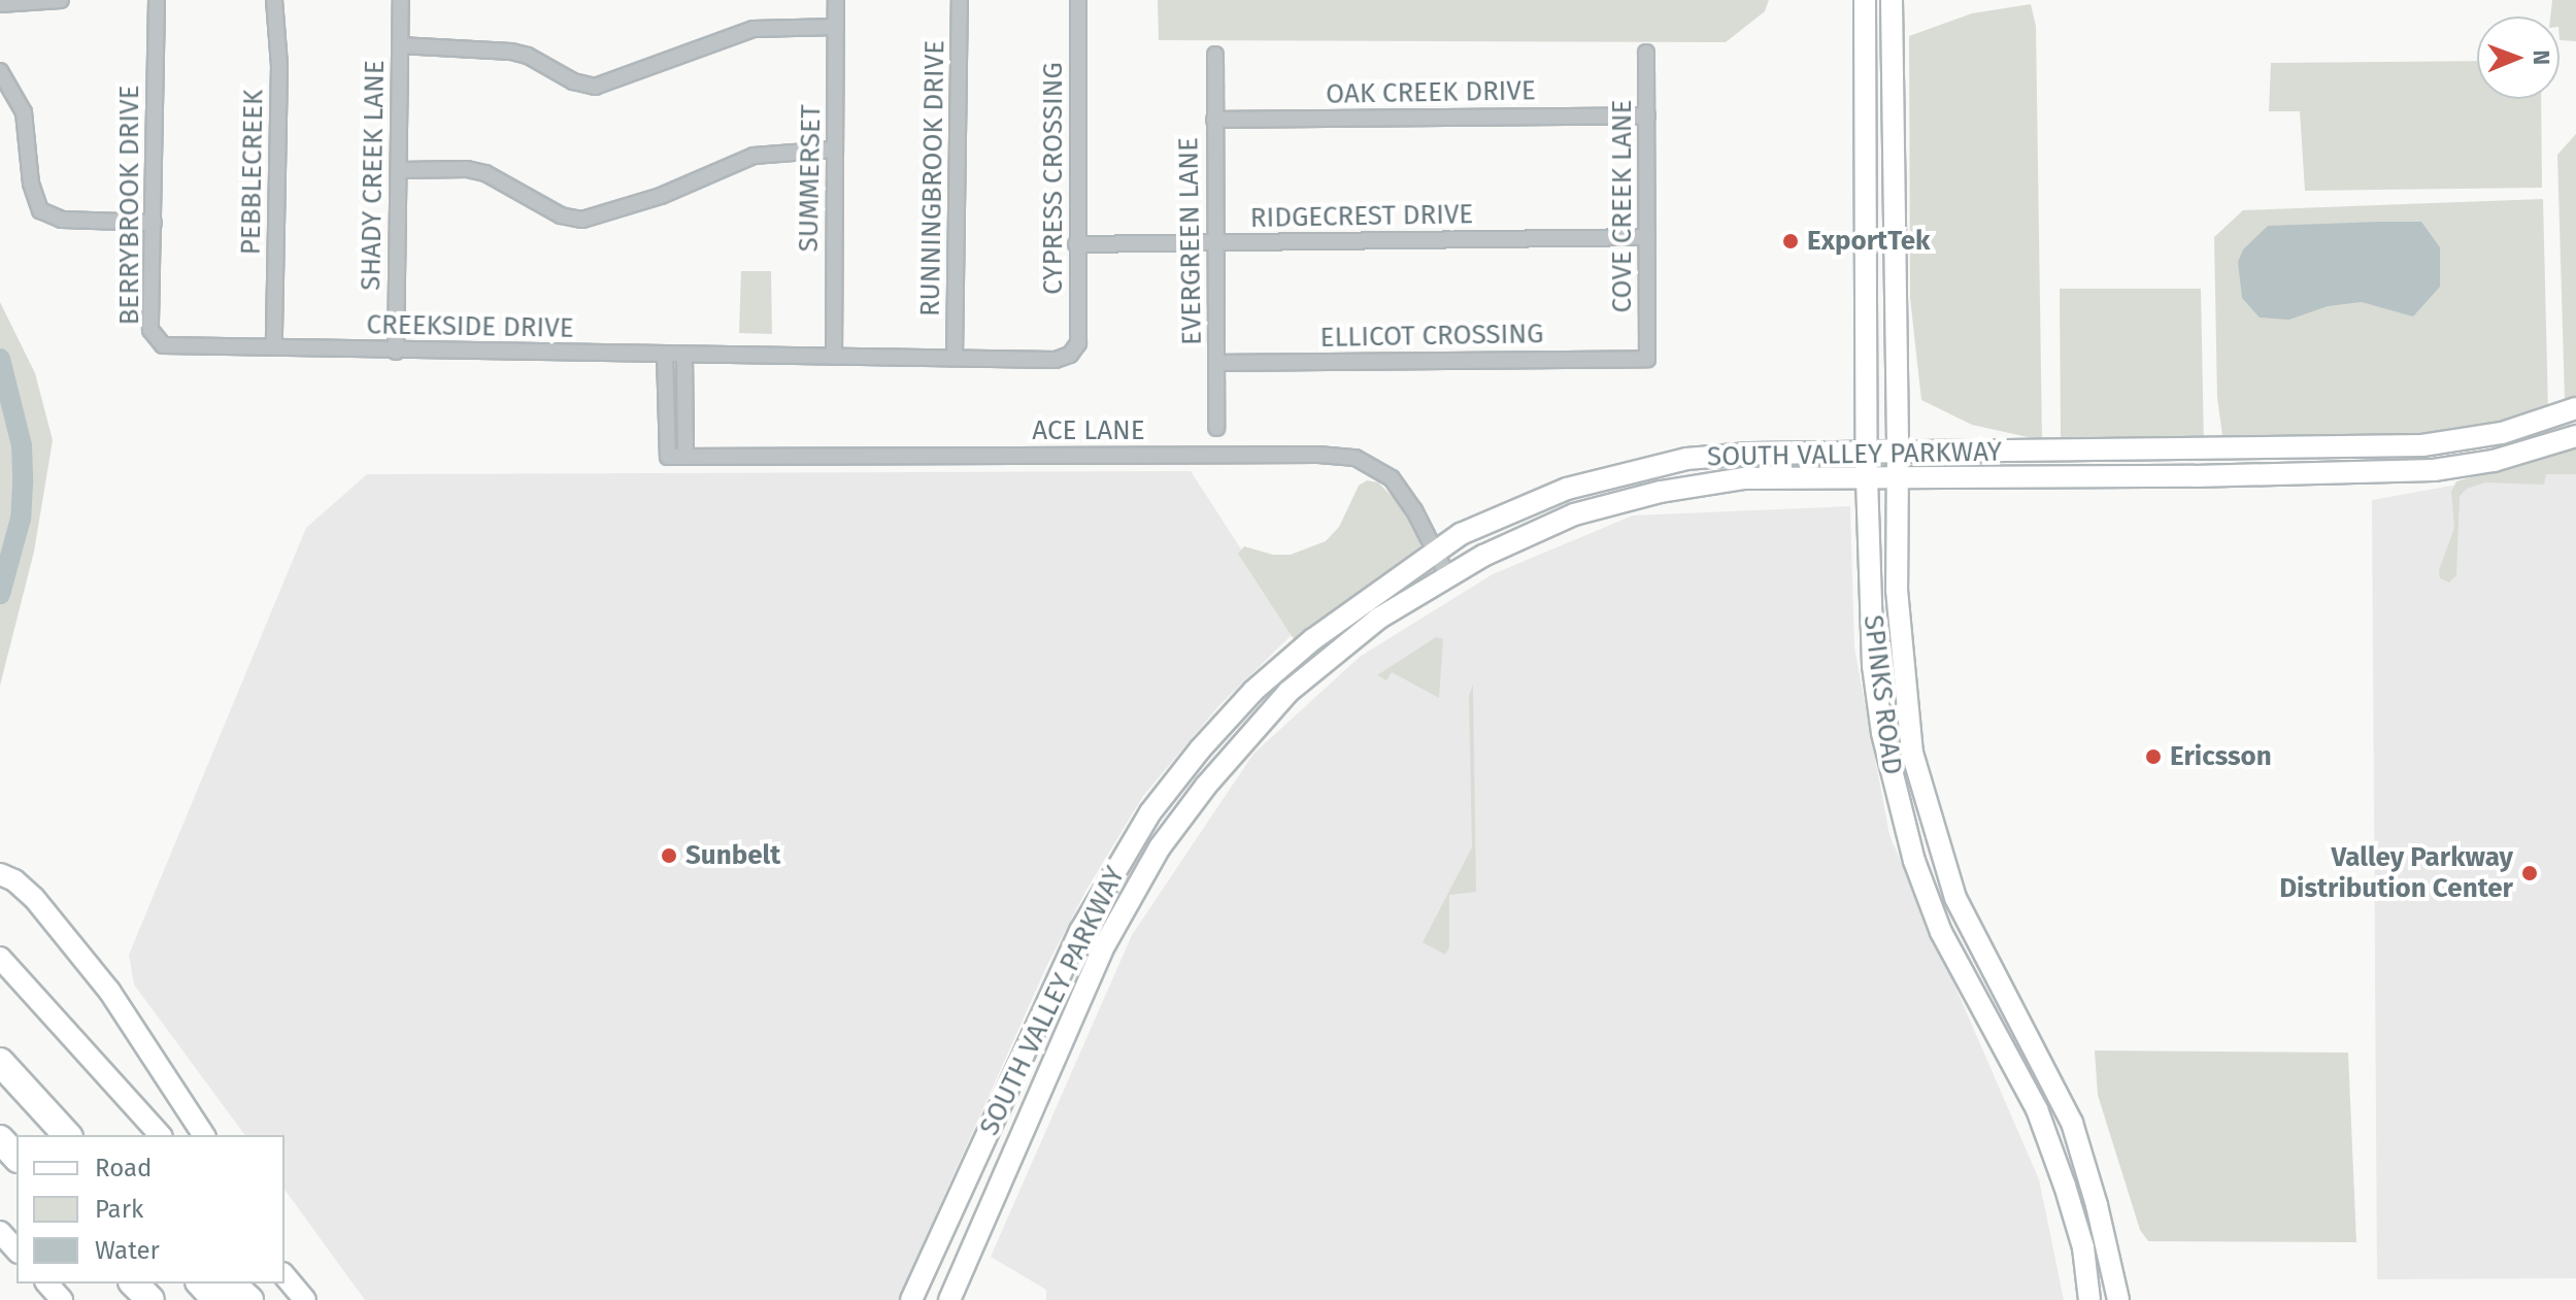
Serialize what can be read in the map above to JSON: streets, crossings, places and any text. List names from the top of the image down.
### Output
{
  "streets": {
    "main road": ["SOUTH VALLEY PARKWAY", "SPINKS ROAD"],
    "street": [
      "OAK CREEK DRIVE",
      "PEBBLECREEK",
      "SHADY CREEK LANE",
      "SUMMERSET",
      "RUNNINGBROOK DRIVE",
      "CYPRESS CROSSING",
      "BERRYBROOK DRIVE",
      "COVE CREEK LANE",
      "RIDGECREST DRIVE",
      "EVERGREEN LANE",
      "CREEKSIDE DRIVE",
      "ELLICOT CROSSING",
      "ACE LANE"
    ]
  },
  "crossings": [
    ["OAK CREEK DRIVE", "COVE CREEK LANE"],
    ["OAK CREEK DRIVE", "EVERGREEN LANE"],
    ["PEBBLECREEK", "BERRYBROOK DRIVE"],
    ["PEBBLECREEK", "CREEKSIDE DRIVE"],
    ["SHADY CREEK LANE", "CREEKSIDE DRIVE"],
    ["SUMMERSET", "CREEKSIDE DRIVE"],
    ["RUNNINGBROOK DRIVE", "CREEKSIDE DRIVE"],
    ["CYPRESS CROSSING", "RIDGECREST DRIVE"],
    ["CYPRESS CROSSING", "CREEKSIDE DRIVE"],
    ["BERRYBROOK DRIVE", "CREEKSIDE DRIVE"],
    ["COVE CREEK LANE", "RIDGECREST DRIVE"],
    ["COVE CREEK LANE", "ELLICOT CROSSING"],
    ["RIDGECREST DRIVE", "EVERGREEN LANE"],
    ["EVERGREEN LANE", "ELLICOT CROSSING"],
    ["CREEKSIDE DRIVE", "ACE LANE"],
    ["ACE LANE", "SOUTH VALLEY PARKWAY"],
    ["SOUTH VALLEY PARKWAY", "SPINKS ROAD"]
  ],
  "places": [
    "ExportTek",
    "Ericsson",
    "Sunbelt",
    "Valley Parkway Distribution Center"
  ],
  "legend": ["Road", "Park", "Water"],
  "north": "right"
}
